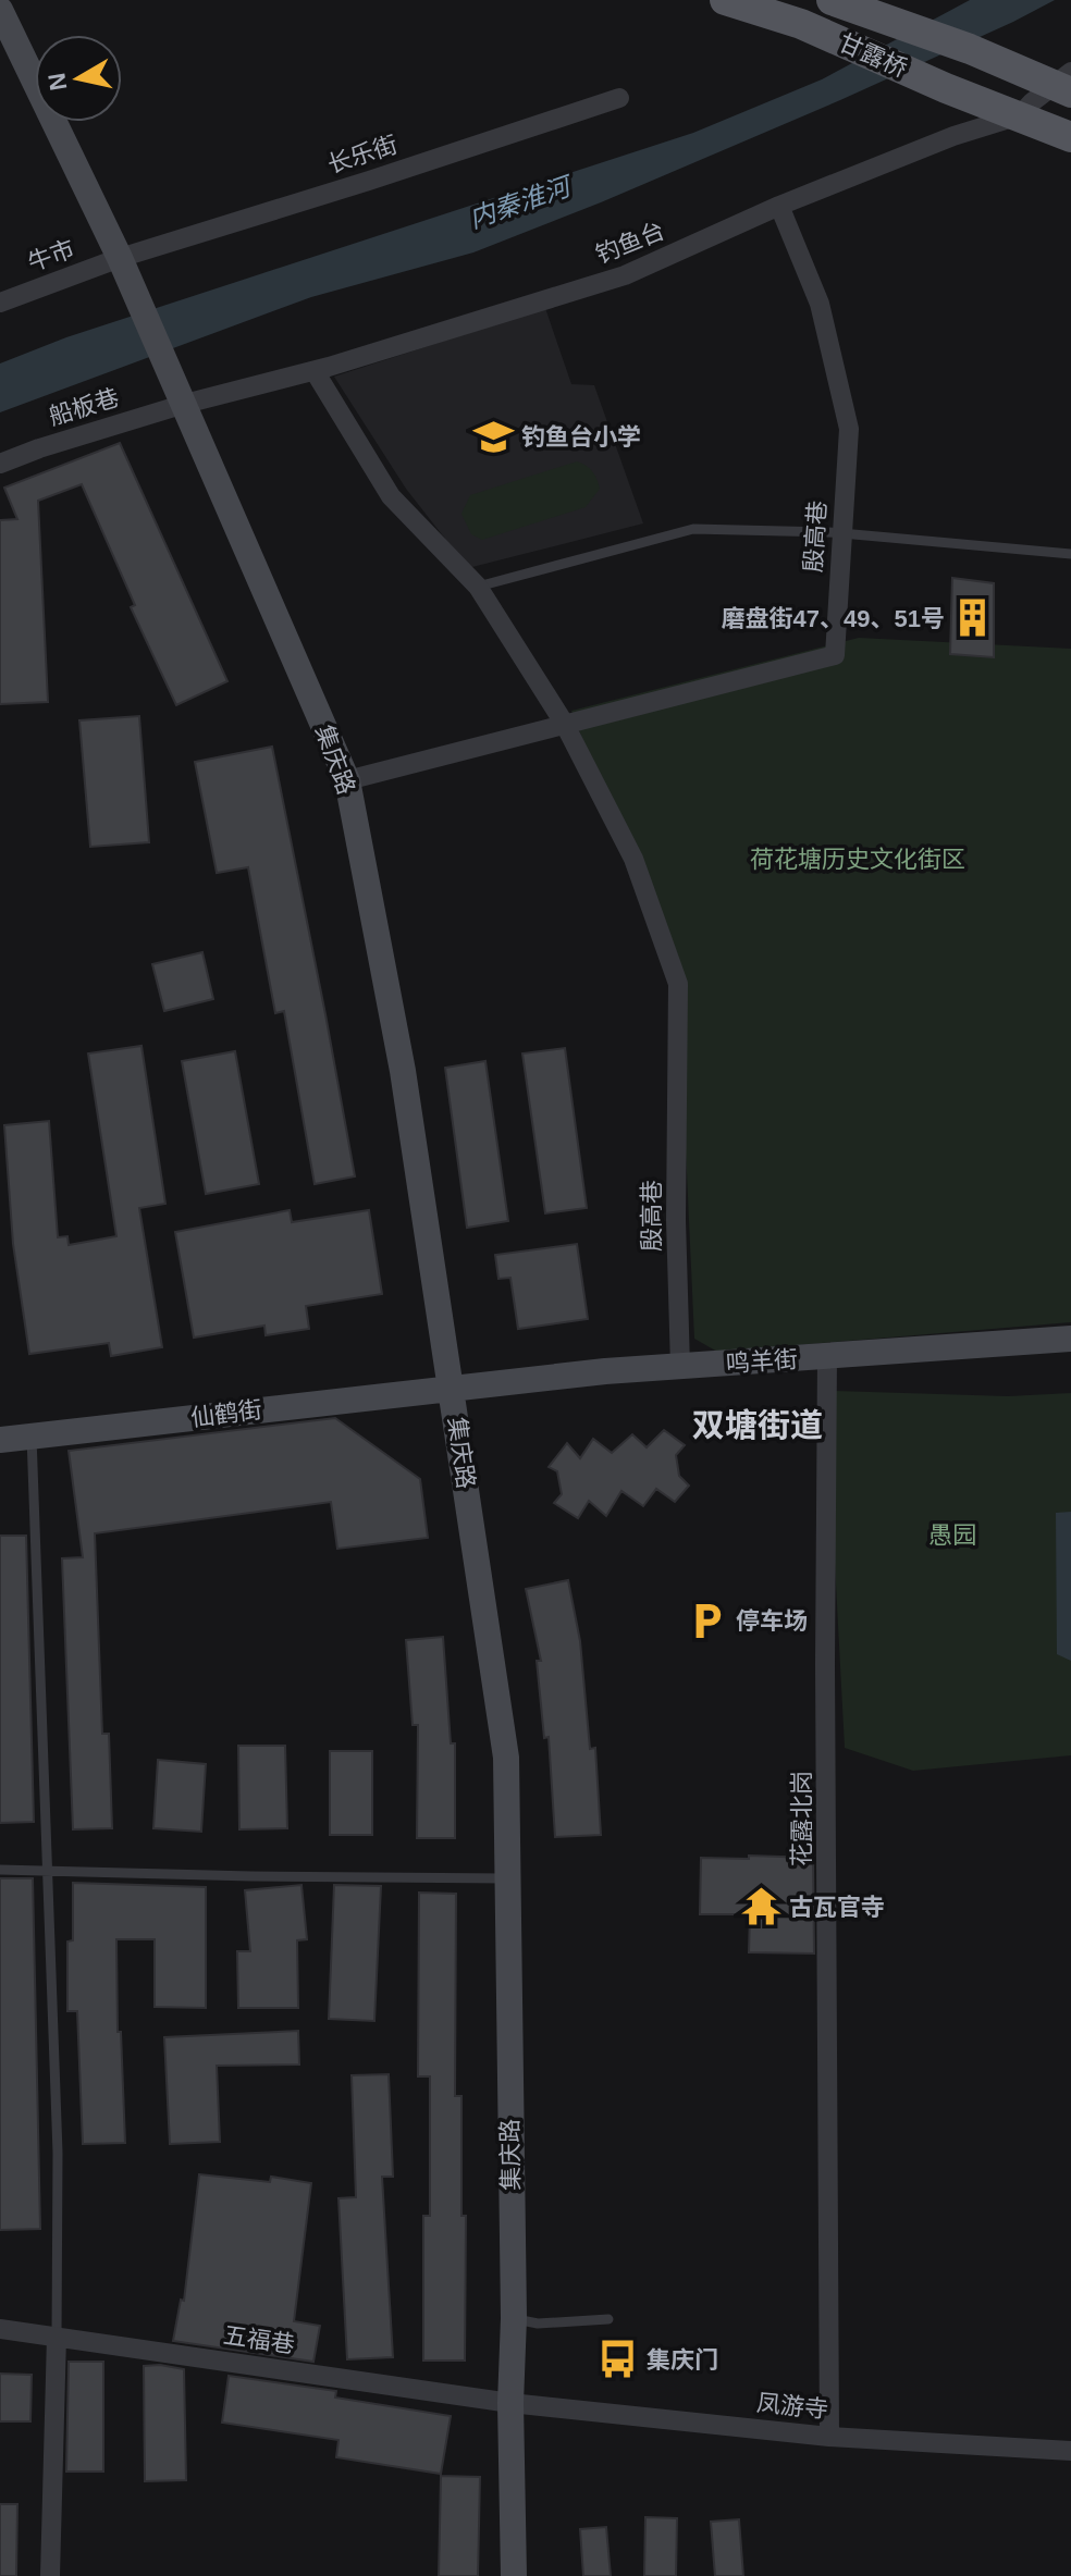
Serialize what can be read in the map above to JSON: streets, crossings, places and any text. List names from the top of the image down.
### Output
{
  "streets": {
    "main road": [
      "甘露桥",
      "集庆路",
      "鸣羊街",
      "仙鹤街"
    ],
    "street": [
      "长乐街",
      "钓鱼台",
      "牛市",
      "船板巷",
      "殷高巷",
      "花露北岗",
      "五福巷",
      "凤游寺"
    ]
  },
  "crossings": [
    ["甘露桥", "钓鱼台"],
    ["长乐街", "牛市"],
    ["长乐街", "集庆路"],
    ["钓鱼台", "船板巷"],
    ["钓鱼台", "殷高巷"],
    ["钓鱼台", "集庆路"],
    ["牛市", "集庆路"],
    ["船板巷", "集庆路"],
    ["殷高巷", "集庆路"],
    ["殷高巷", "鸣羊街"],
    ["集庆路", "鸣羊街"],
    ["集庆路", "仙鹤街"],
    ["集庆路", "五福巷"],
    ["集庆路", "凤游寺"],
    ["鸣羊街", "仙鹤街"],
    ["鸣羊街", "花露北岗"],
    ["花露北岗", "凤游寺"],
    ["五福巷", "凤游寺"]
  ],
  "districts": ["双塘街道"],
  "water": ["内秦淮河"],
  "parks": ["荷花塘历史文化街区", "愚园"],
  "places": {
    "school or university": ["钓鱼台小学"],
    "building": ["磨盘街47、49、51号"],
    "parking": ["停车场"],
    "temple": ["古瓦官寺"],
    "bus stop": ["集庆门"]
  },
  "north": "left"
}
